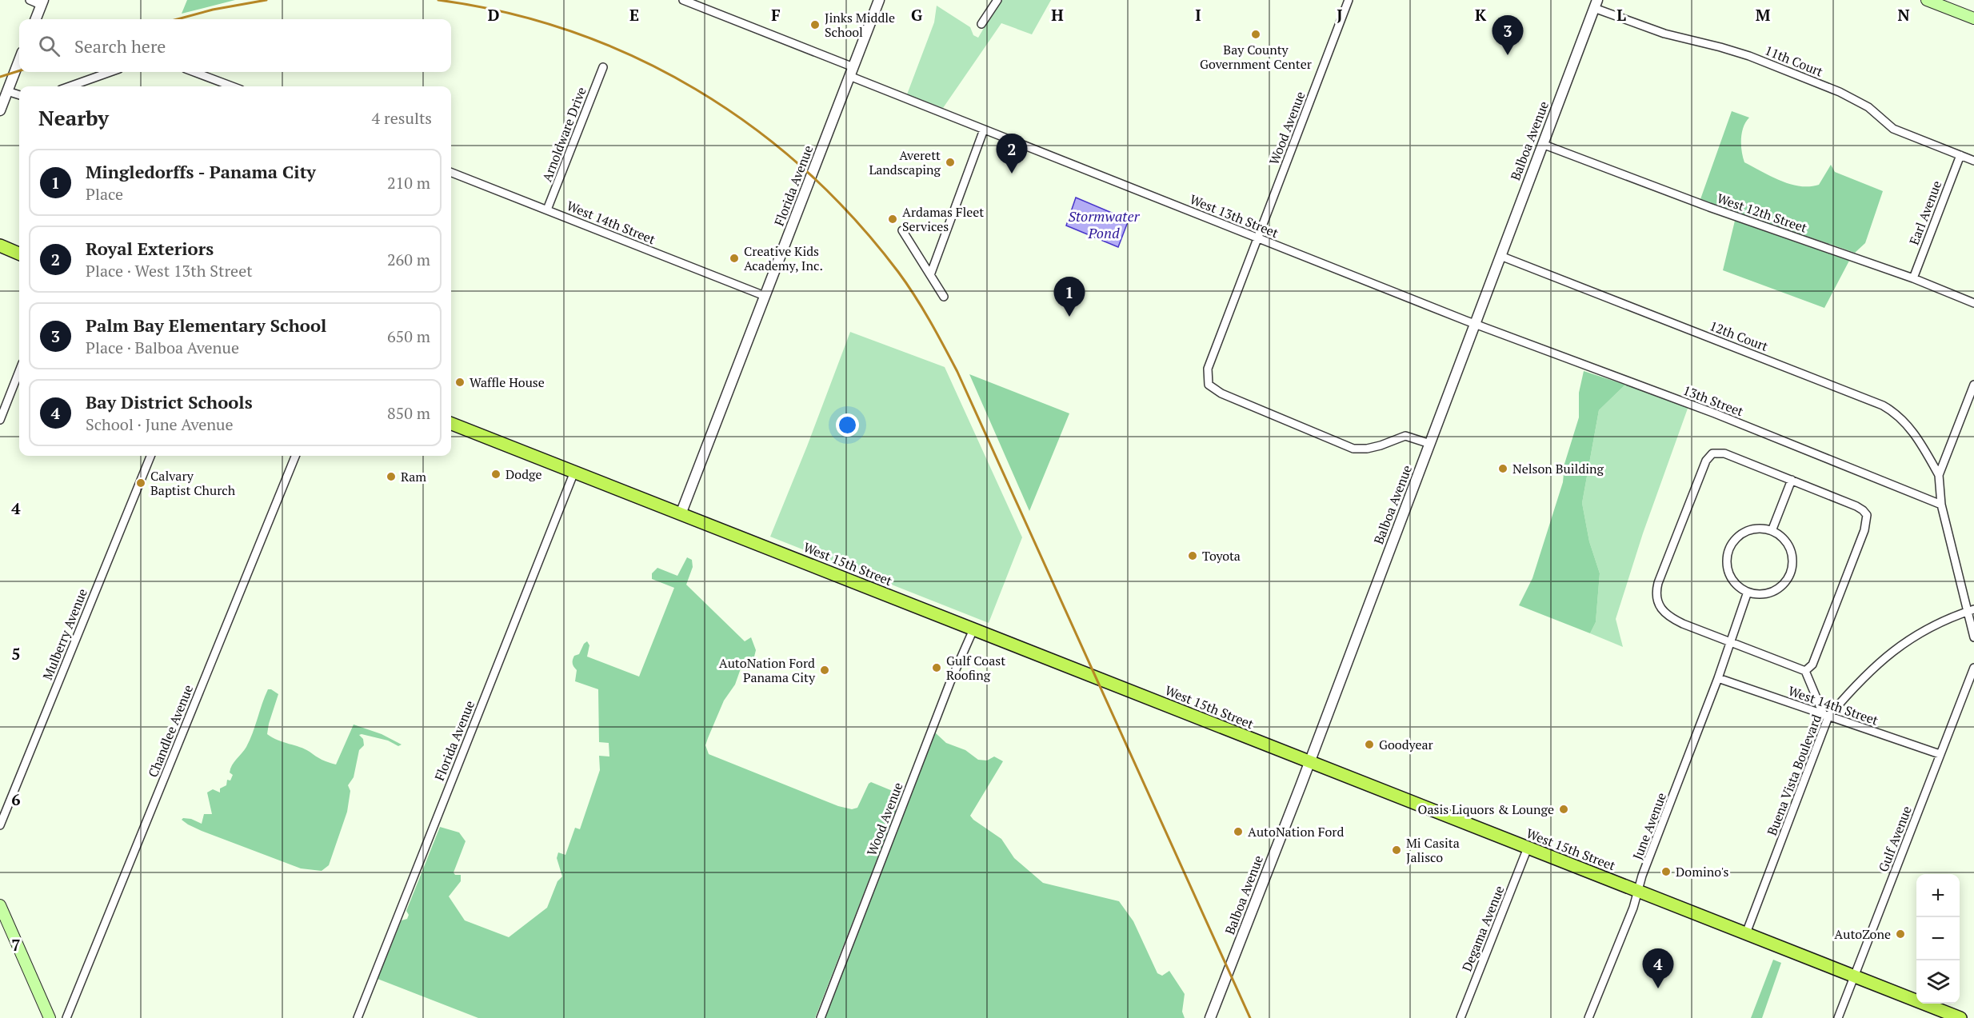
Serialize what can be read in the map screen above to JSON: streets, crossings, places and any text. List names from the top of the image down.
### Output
{
  "streets": {
    "highway": ["West 15th Street"],
    "street": [
      "11th Court",
      "Wood Avenue",
      "Arnoldware Drive",
      "Balboa Avenue",
      "Florida Avenue",
      "West 12th Street",
      "Earl Avenue",
      "West 13th Street",
      "West 14th Street",
      "12th Court",
      "13th Street",
      "Mulberry Avenue",
      "Chandlee Avenue",
      "Buena Vista Boulevard",
      "June Avenue",
      "Gulf Avenue",
      "Degama Avenue"
    ]
  },
  "crossings": [
    ["11th Court", "Balboa Avenue"],
    ["11th Court", "Earl Avenue"],
    ["Wood Avenue", "Balboa Avenue"],
    ["Wood Avenue", "West 13th Street"],
    ["Wood Avenue", "West 15th Street"],
    ["Arnoldware Drive", "West 14th Street"],
    ["Balboa Avenue", "West 12th Street"],
    ["Balboa Avenue", "West 13th Street"],
    ["Balboa Avenue", "12th Court"],
    ["Balboa Avenue", "13th Street"],
    ["Balboa Avenue", "West 15th Street"],
    ["Florida Avenue", "West 13th Street"],
    ["Florida Avenue", "West 14th Street"],
    ["Florida Avenue", "West 15th Street"],
    ["West 12th Street", "Earl Avenue"],
    ["West 13th Street", "13th Street"],
    ["West 14th Street", "Buena Vista Boulevard"],
    ["West 14th Street", "June Avenue"],
    ["West 14th Street", "Gulf Avenue"],
    ["West 15th Street", "Buena Vista Boulevard"],
    ["West 15th Street", "June Avenue"],
    ["West 15th Street", "Gulf Avenue"],
    ["West 15th Street", "Degama Avenue"]
  ],
  "water": ["Stormwater Pond"],
  "places": [
    "Jinks Middle School",
    "Bay County Government Center",
    "Averett Landscaping",
    "Ardamas Fleet Services",
    "Creative Kids Academy, Inc.",
    "Waffle House",
    "Nelson Building",
    "Dodge",
    "Ram",
    "Calvary Baptist Church",
    "Toyota",
    "Gulf Coast Roofing",
    "AutoNation Ford Panama City",
    "Goodyear",
    "Oasis Liquors & Lounge",
    "AutoNation Ford",
    "Mi Casita Jalisco",
    "Domino's",
    "AutoZone"
  ],
  "page": {
    "pins": [
      "3",
      "2",
      "1",
      "4"
    ],
    "search": "Search here",
    "heading": ["Nearby", "4 results"],
    "list": [
      {
        "mark": "1",
        "name": "Mingledorffs - Panama City",
        "note": "Place",
        "value": "210 m"
      },
      {
        "mark": "2",
        "name": "Royal Exteriors",
        "note": "Place · West 13th Street",
        "value": "260 m"
      },
      {
        "mark": "3",
        "name": "Palm Bay Elementary School",
        "note": "Place · Balboa Avenue",
        "value": "650 m"
      },
      {
        "mark": "4",
        "name": "Bay District Schools",
        "note": "School · June Avenue",
        "value": "850 m"
      }
    ],
    "map_buttons": ["+", "−"]
  },
  "grid": {
    "columns": [
      "D",
      "E",
      "F",
      "G",
      "H",
      "I",
      "J",
      "K",
      "L",
      "M",
      "N"
    ],
    "rows": [
      "4",
      "5",
      "6",
      "7"
    ]
  }
}
